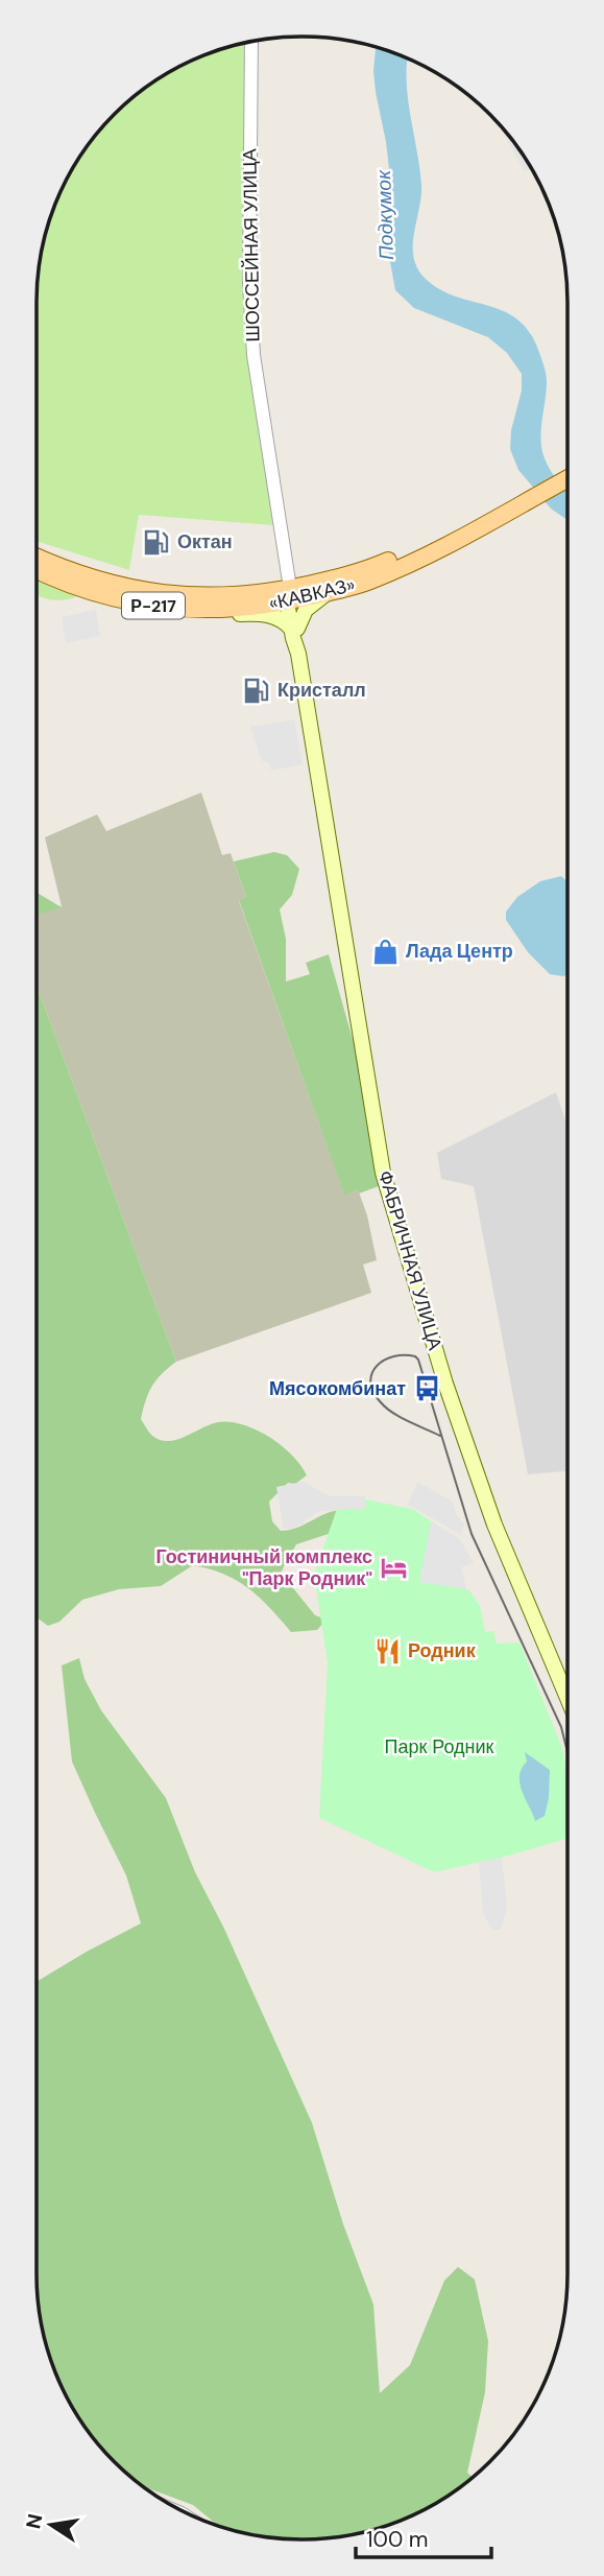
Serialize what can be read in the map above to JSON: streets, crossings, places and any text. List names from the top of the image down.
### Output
{
  "streets": {
    "main road": ["«КАВКАЗ»", "Р-217", "ФАБРИЧНАЯ УЛИЦА"],
    "street": ["ШОССЕЙНАЯ УЛИЦА"]
  },
  "crossings": [
    ["ШОССЕЙНАЯ УЛИЦА", "«КАВКАЗ»"],
    ["ШОССЕЙНАЯ УЛИЦА", "ФАБРИЧНАЯ УЛИЦА"],
    ["«КАВКАЗ»", "ФАБРИЧНАЯ УЛИЦА"]
  ],
  "water": ["Подкумок"],
  "parks": ["Парк Родник"],
  "places": {
    "fuel station": ["Октан", "Кристалл"],
    "shop": ["Лада Центр"],
    "bus stop": ["Мясокомбинат"],
    "hotel": ["Гостиничный комплекс \"Парк Родник\""],
    "restaurant": ["Родник"]
  },
  "scale_bar": "100 m",
  "north": "left"
}
